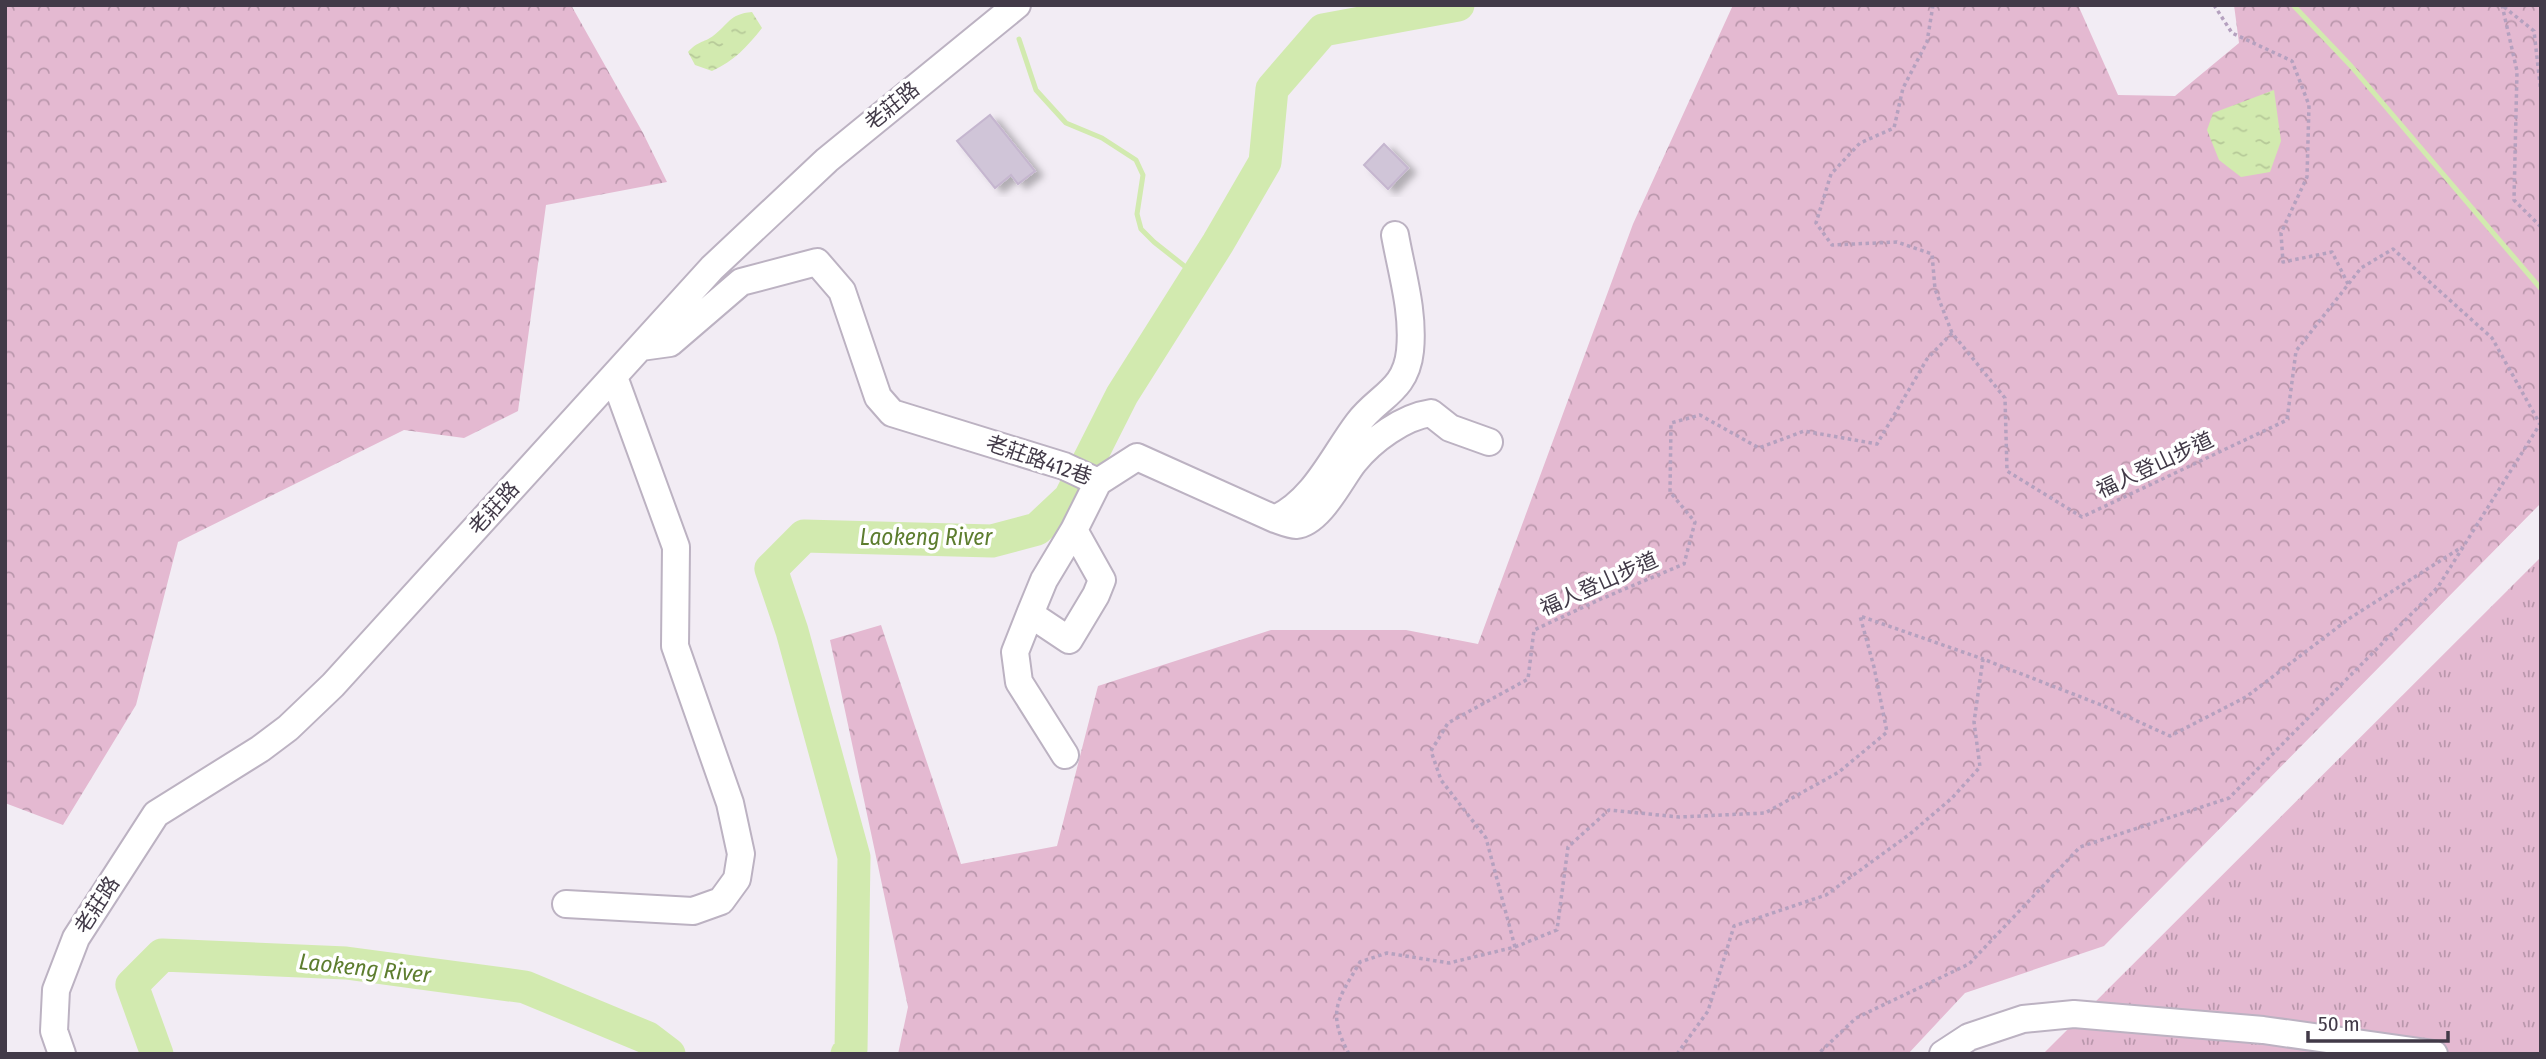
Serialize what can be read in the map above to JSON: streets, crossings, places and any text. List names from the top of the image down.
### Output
{
  "streets": {
    "street": ["老莊路", "老莊路412巷"],
    "path": ["福人登山步道"]
  },
  "crossings": [
    ["老莊路", "老莊路412巷"]
  ],
  "water": ["Laokeng River"],
  "scale_bar": "50 m"
}
